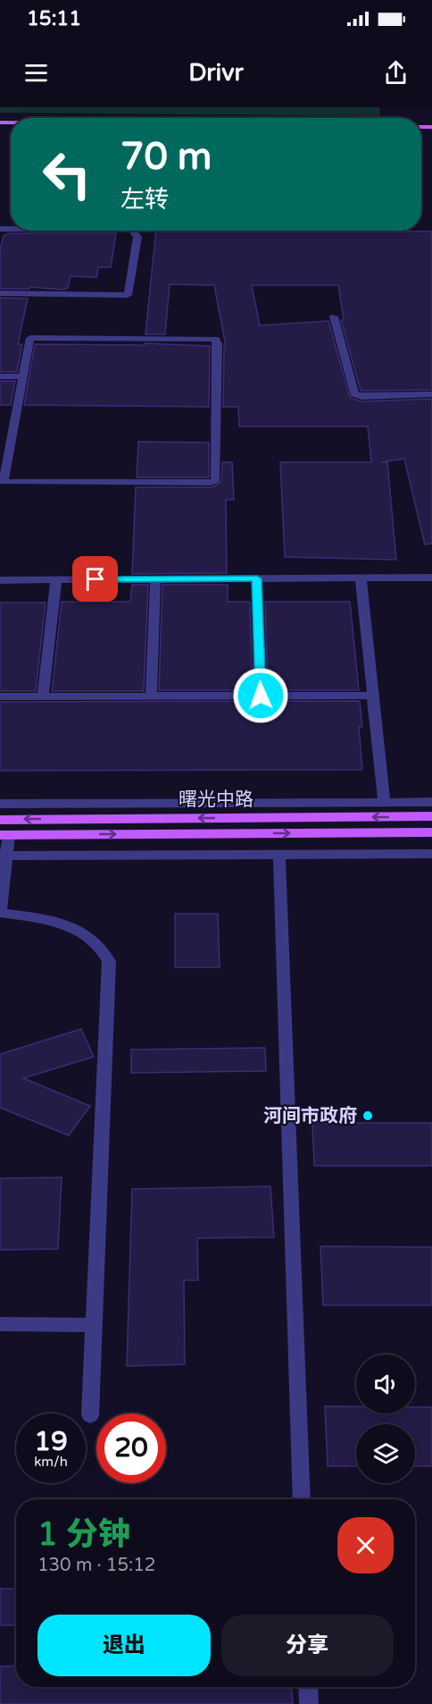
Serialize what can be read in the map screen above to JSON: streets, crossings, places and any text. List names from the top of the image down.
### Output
{
  "streets": {
    "main road": ["曙光中路"]
  },
  "places": ["河间市政府"],
  "page": {
    "status": "15:11",
    "header": "Drivr",
    "turn": ["70 m", "左转"],
    "speed": "19 km/h",
    "limit": "20",
    "heading": ["1 分钟", "130 m · 15:12"],
    "buttons": ["退出", "分享"]
  }
}
